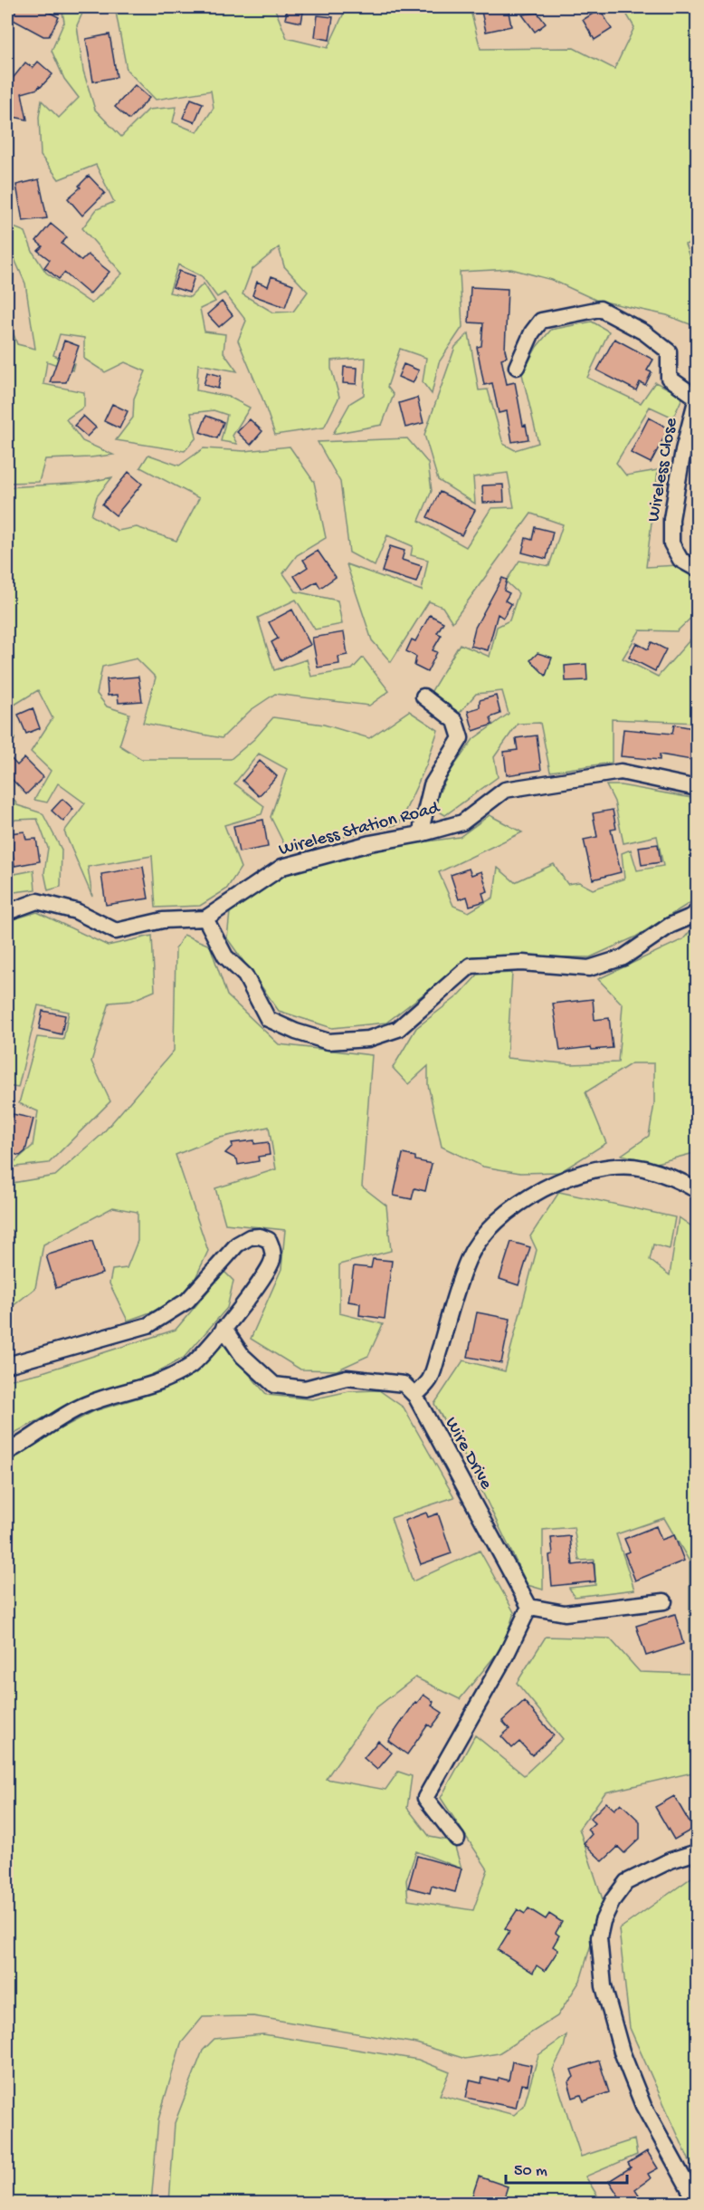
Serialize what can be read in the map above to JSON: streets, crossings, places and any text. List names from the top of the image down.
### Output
{
  "streets": {
    "street": ["Wireless Close", "Wireless Station Road", "Wire Drive"]
  },
  "scale_bar": "50 m"
}
